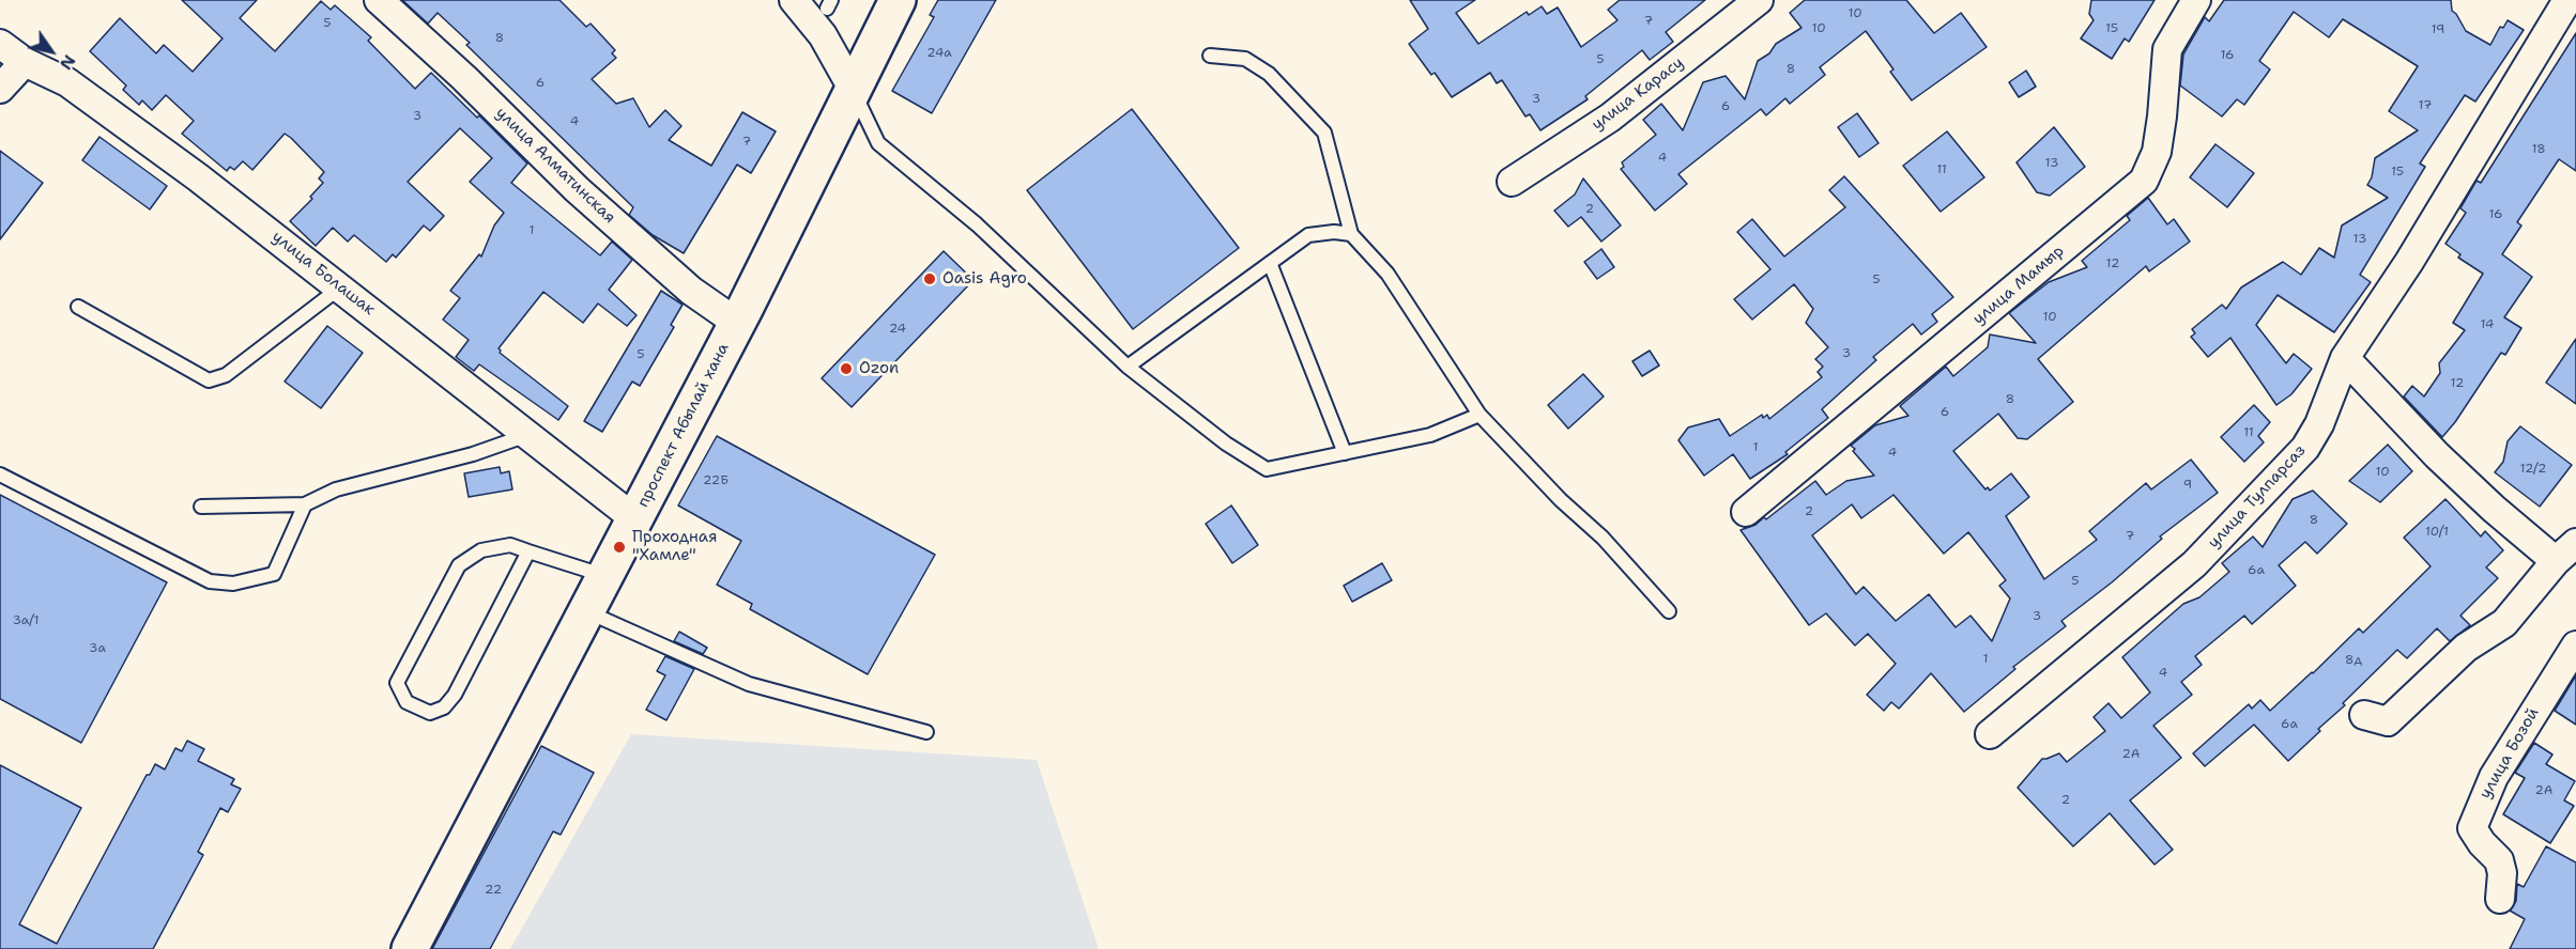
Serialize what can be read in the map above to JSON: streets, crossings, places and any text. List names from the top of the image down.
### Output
{
  "streets": {
    "main road": ["проспект Абылай хана"],
    "street": [
      "улица Карасу",
      "улица Алматинская",
      "улица Болашак",
      "улица Мамыр",
      "улица Тулпарсаз",
      "улица Бозой"
    ]
  },
  "crossings": [
    ["улица Алматинская", "проспект Абылай хана"],
    ["улица Болашак", "проспект Абылай хана"]
  ],
  "places": ["Oasis Agro", "Ozon", "Проходная \"Хамле\""],
  "house_numbers": [
    "10",
    "7",
    "5",
    "10",
    "15",
    "19",
    "8",
    "24а",
    "16",
    "5",
    "8",
    "6",
    "3",
    "17",
    "6",
    "3",
    "4",
    "7",
    "18",
    "4",
    "13",
    "11",
    "15",
    "2",
    "16",
    "1",
    "13",
    "12",
    "5",
    "10",
    "14",
    "24",
    "3",
    "5",
    "12",
    "8",
    "6",
    "11",
    "1",
    "4",
    "12/2",
    "10",
    "22Б",
    "9",
    "2",
    "8",
    "10/1",
    "7",
    "6а",
    "5",
    "3",
    "3а/1",
    "3а",
    "1",
    "8д",
    "4",
    "6а",
    "2А",
    "2А",
    "2",
    "22"
  ],
  "north": "bottom right"
}
